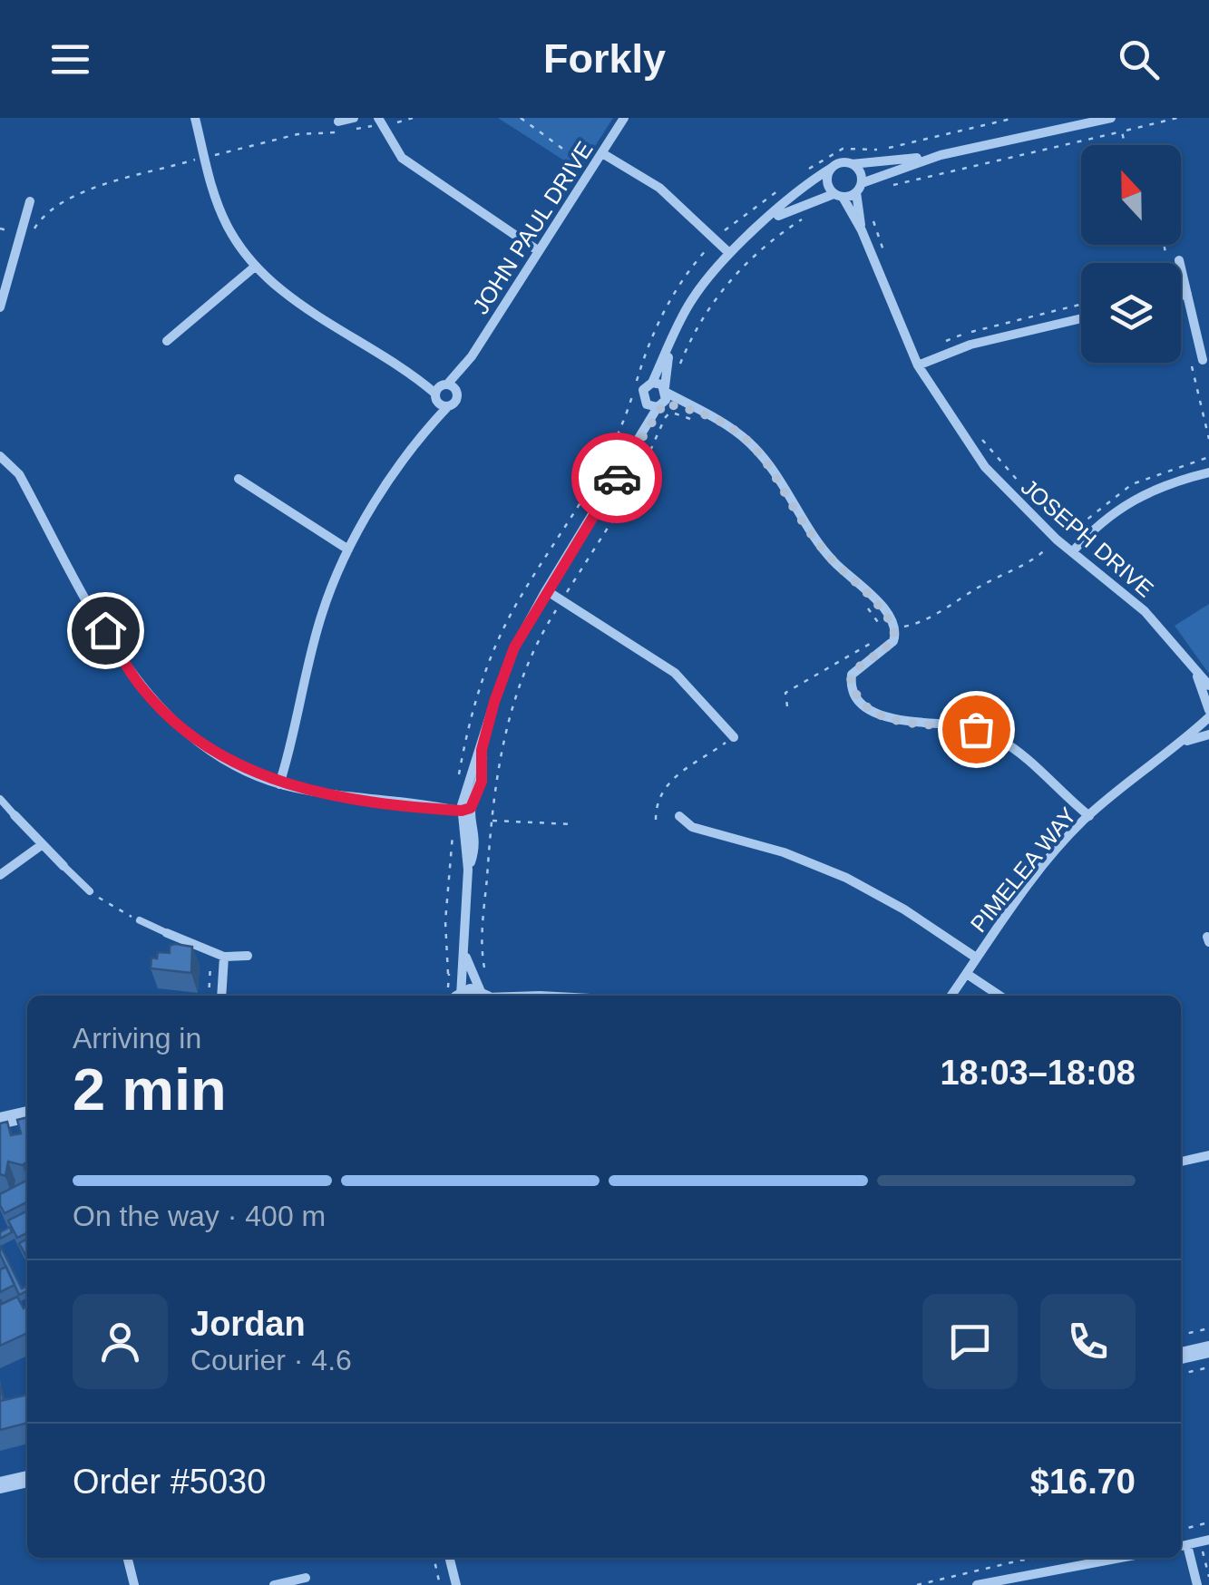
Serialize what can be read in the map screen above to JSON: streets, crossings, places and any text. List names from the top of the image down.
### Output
{
  "streets": {
    "street": ["JOHN PAUL DRIVE", "JOSEPH DRIVE", "PIMELEA WAY"]
  },
  "crossings": [
    ["JOSEPH DRIVE", "PIMELEA WAY"]
  ],
  "north": "top",
  "page": {
    "header": "Forkly",
    "heading": ["2 min", "Arriving in", "18:03–18:08"],
    "panel": [
      "Jordan",
      "Courier · 4.6",
      "Order #5030",
      "$16.70"
    ],
    "bar": "On the way · 400 m"
  }
}
